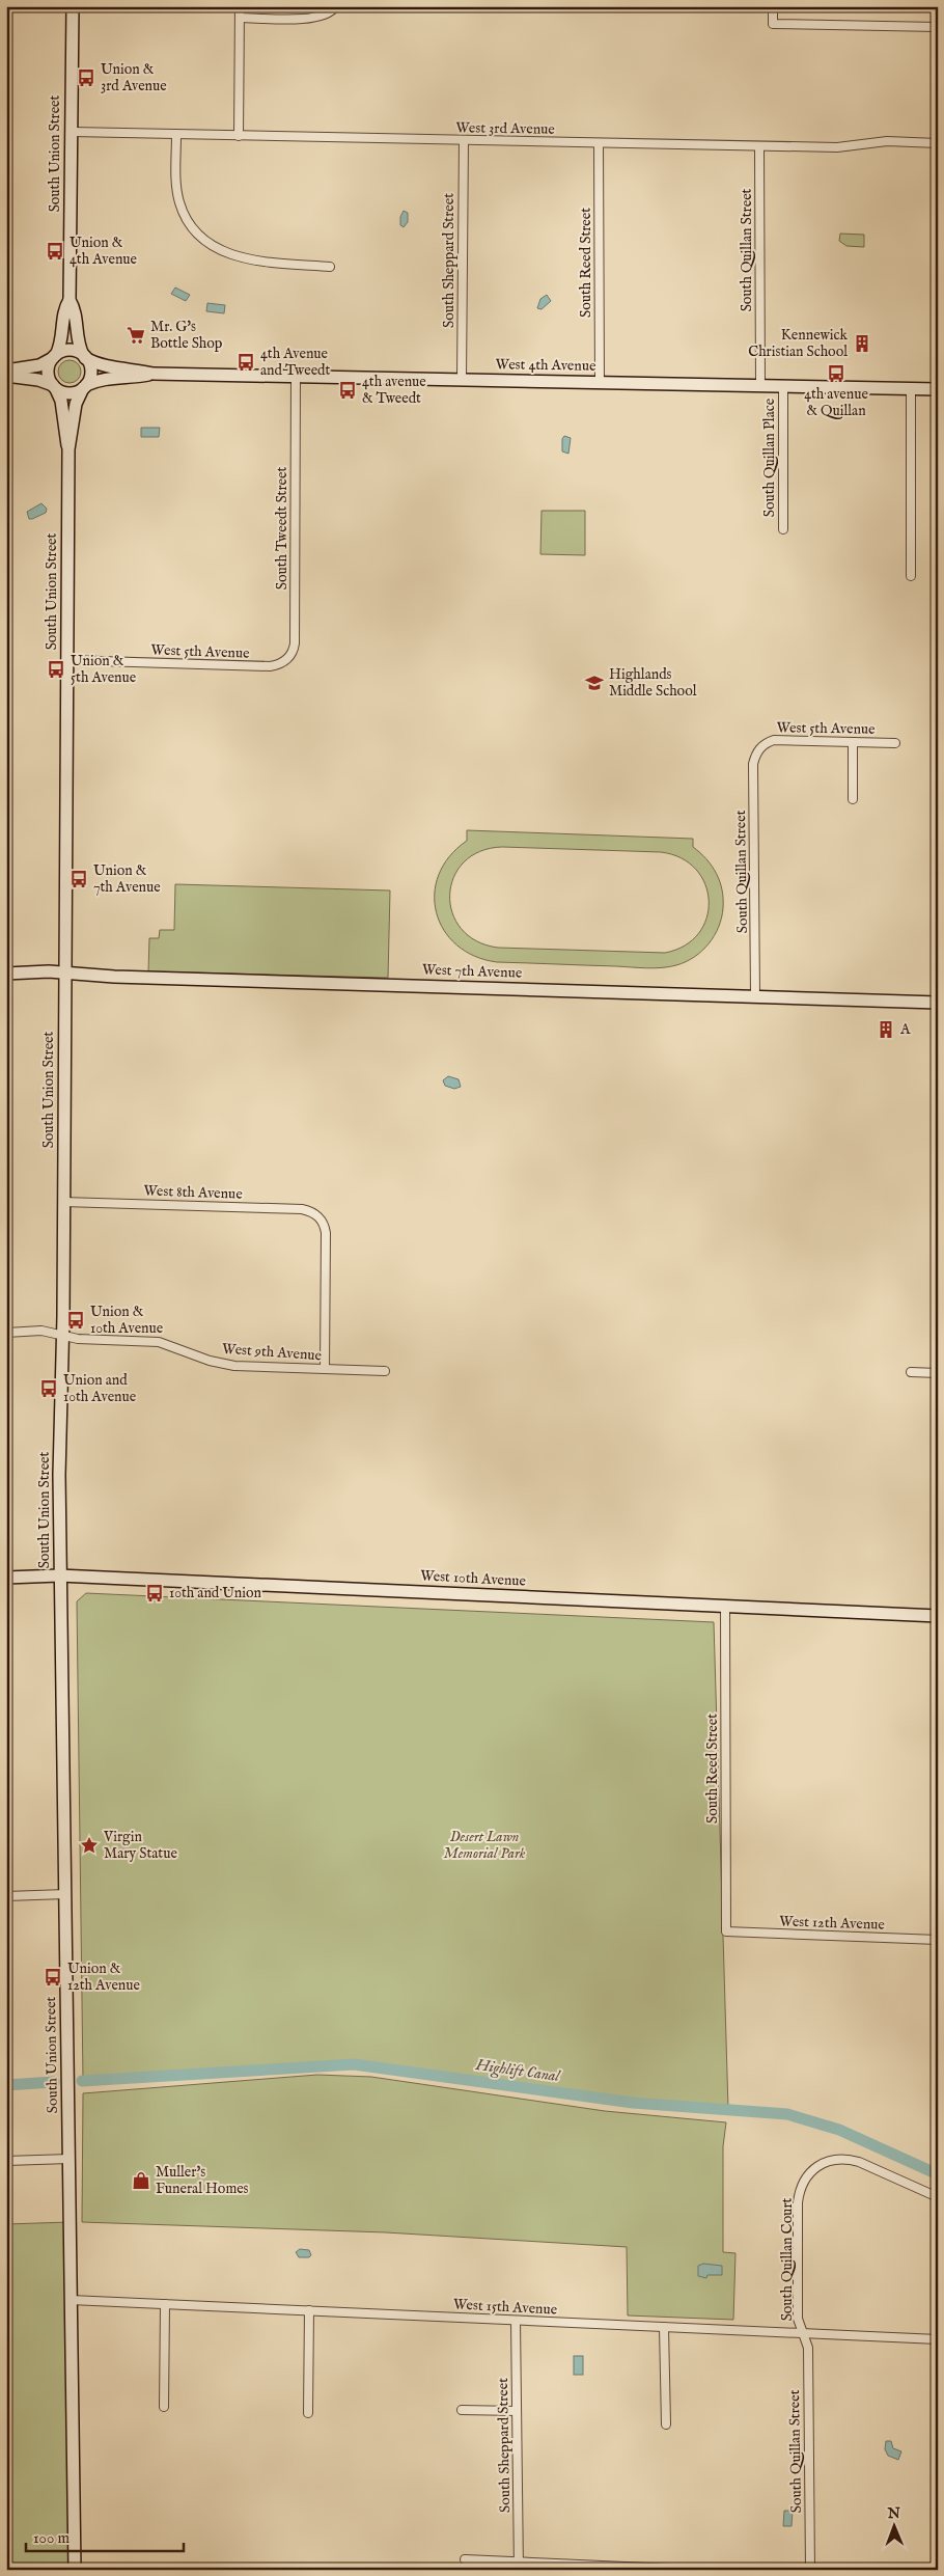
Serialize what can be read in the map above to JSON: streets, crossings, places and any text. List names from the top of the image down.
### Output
{
  "streets": {
    "main road": [
      "South Union Street",
      "West 4th Avenue",
      "West 7th Avenue",
      "West 10th Avenue"
    ],
    "street": [
      "West 3rd Avenue",
      "South Quillan Street",
      "South Sheppard Street",
      "South Reed Street",
      "South Quillan Place",
      "South Tweedt Street",
      "West 5th Avenue",
      "West 8th Avenue",
      "West 9th Avenue",
      "West 12th Avenue",
      "South Quillan Court",
      "West 15th Avenue"
    ]
  },
  "crossings": [
    ["West 3rd Avenue", "South Union Street"],
    ["West 3rd Avenue", "South Quillan Street"],
    ["West 3rd Avenue", "South Sheppard Street"],
    ["West 3rd Avenue", "South Reed Street"],
    ["South Union Street", "West 4th Avenue"],
    ["South Union Street", "West 5th Avenue"],
    ["South Union Street", "West 7th Avenue"],
    ["South Union Street", "West 8th Avenue"],
    ["South Union Street", "West 9th Avenue"],
    ["South Union Street", "West 10th Avenue"],
    ["South Union Street", "West 15th Avenue"],
    ["South Quillan Street", "West 4th Avenue"],
    ["South Quillan Street", "West 5th Avenue"],
    ["South Quillan Street", "West 7th Avenue"],
    ["South Quillan Street", "South Quillan Court"],
    ["South Quillan Street", "West 15th Avenue"],
    ["South Sheppard Street", "West 4th Avenue"],
    ["South Sheppard Street", "West 15th Avenue"],
    ["South Reed Street", "West 4th Avenue"],
    ["South Reed Street", "West 10th Avenue"],
    ["South Reed Street", "West 12th Avenue"],
    ["West 4th Avenue", "South Quillan Place"],
    ["West 4th Avenue", "South Tweedt Street"],
    ["South Tweedt Street", "West 5th Avenue"],
    ["West 8th Avenue", "West 9th Avenue"],
    ["South Quillan Court", "West 15th Avenue"]
  ],
  "water": ["Highlift Canal"],
  "parks": ["Desert Lawn Memorial Park"],
  "places": {
    "bus stop": [
      "Union & 3rd Avenue",
      "Union & 4th Avenue",
      "4th Avenue and Tweedt",
      "4th avenue & Quillan",
      "4th avenue & Tweedt",
      "Union & 5th Avenue",
      "Union & 7th Avenue",
      "Union & 10th Avenue",
      "Union and 10th Avenue",
      "10th and Union",
      "Union & 12th Avenue"
    ],
    "supermarket": ["Mr. G's Bottle Shop"],
    "building": ["Kennewick Christian School", "A"],
    "school or university": ["Highlands Middle School"],
    "place": ["Virgin Mary Statue"],
    "shop": ["Muller's Funeral Homes"]
  },
  "scale_bar": "100 m",
  "north": "top"
}
